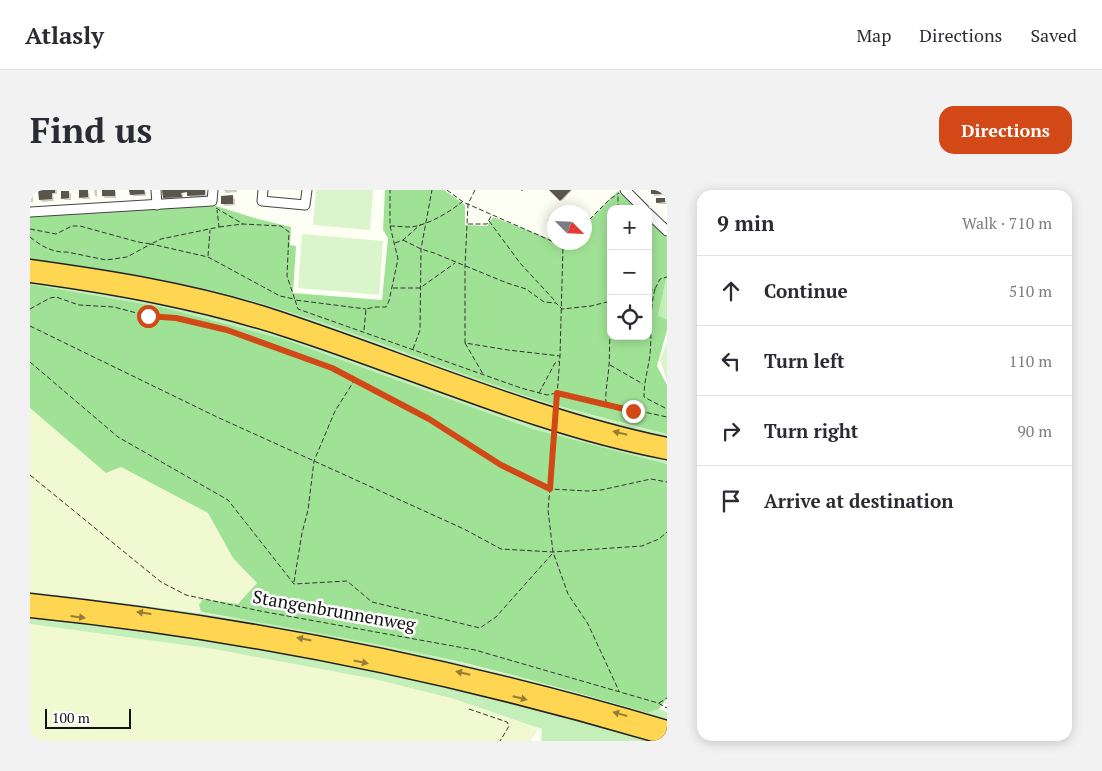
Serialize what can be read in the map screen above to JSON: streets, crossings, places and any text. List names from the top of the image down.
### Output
{
  "streets": {
    "path": ["Stangenbrunnenweg"]
  },
  "scale_bar": "100 m",
  "north": "bottom right",
  "page": {
    "header": "Atlasly",
    "nav": ["Map", "Directions", "Saved"],
    "buttons": "Directions",
    "title": "Find us",
    "heading": ["9 min", "Walk · 710 m"],
    "map_buttons": ["+", "−"],
    "list": [
      ["Continue", "510 m"],
      ["Turn left", "110 m"],
      ["Turn right", "90 m"],
      "Arrive at destination"
    ],
    "scale": "100 m"
  }
}
